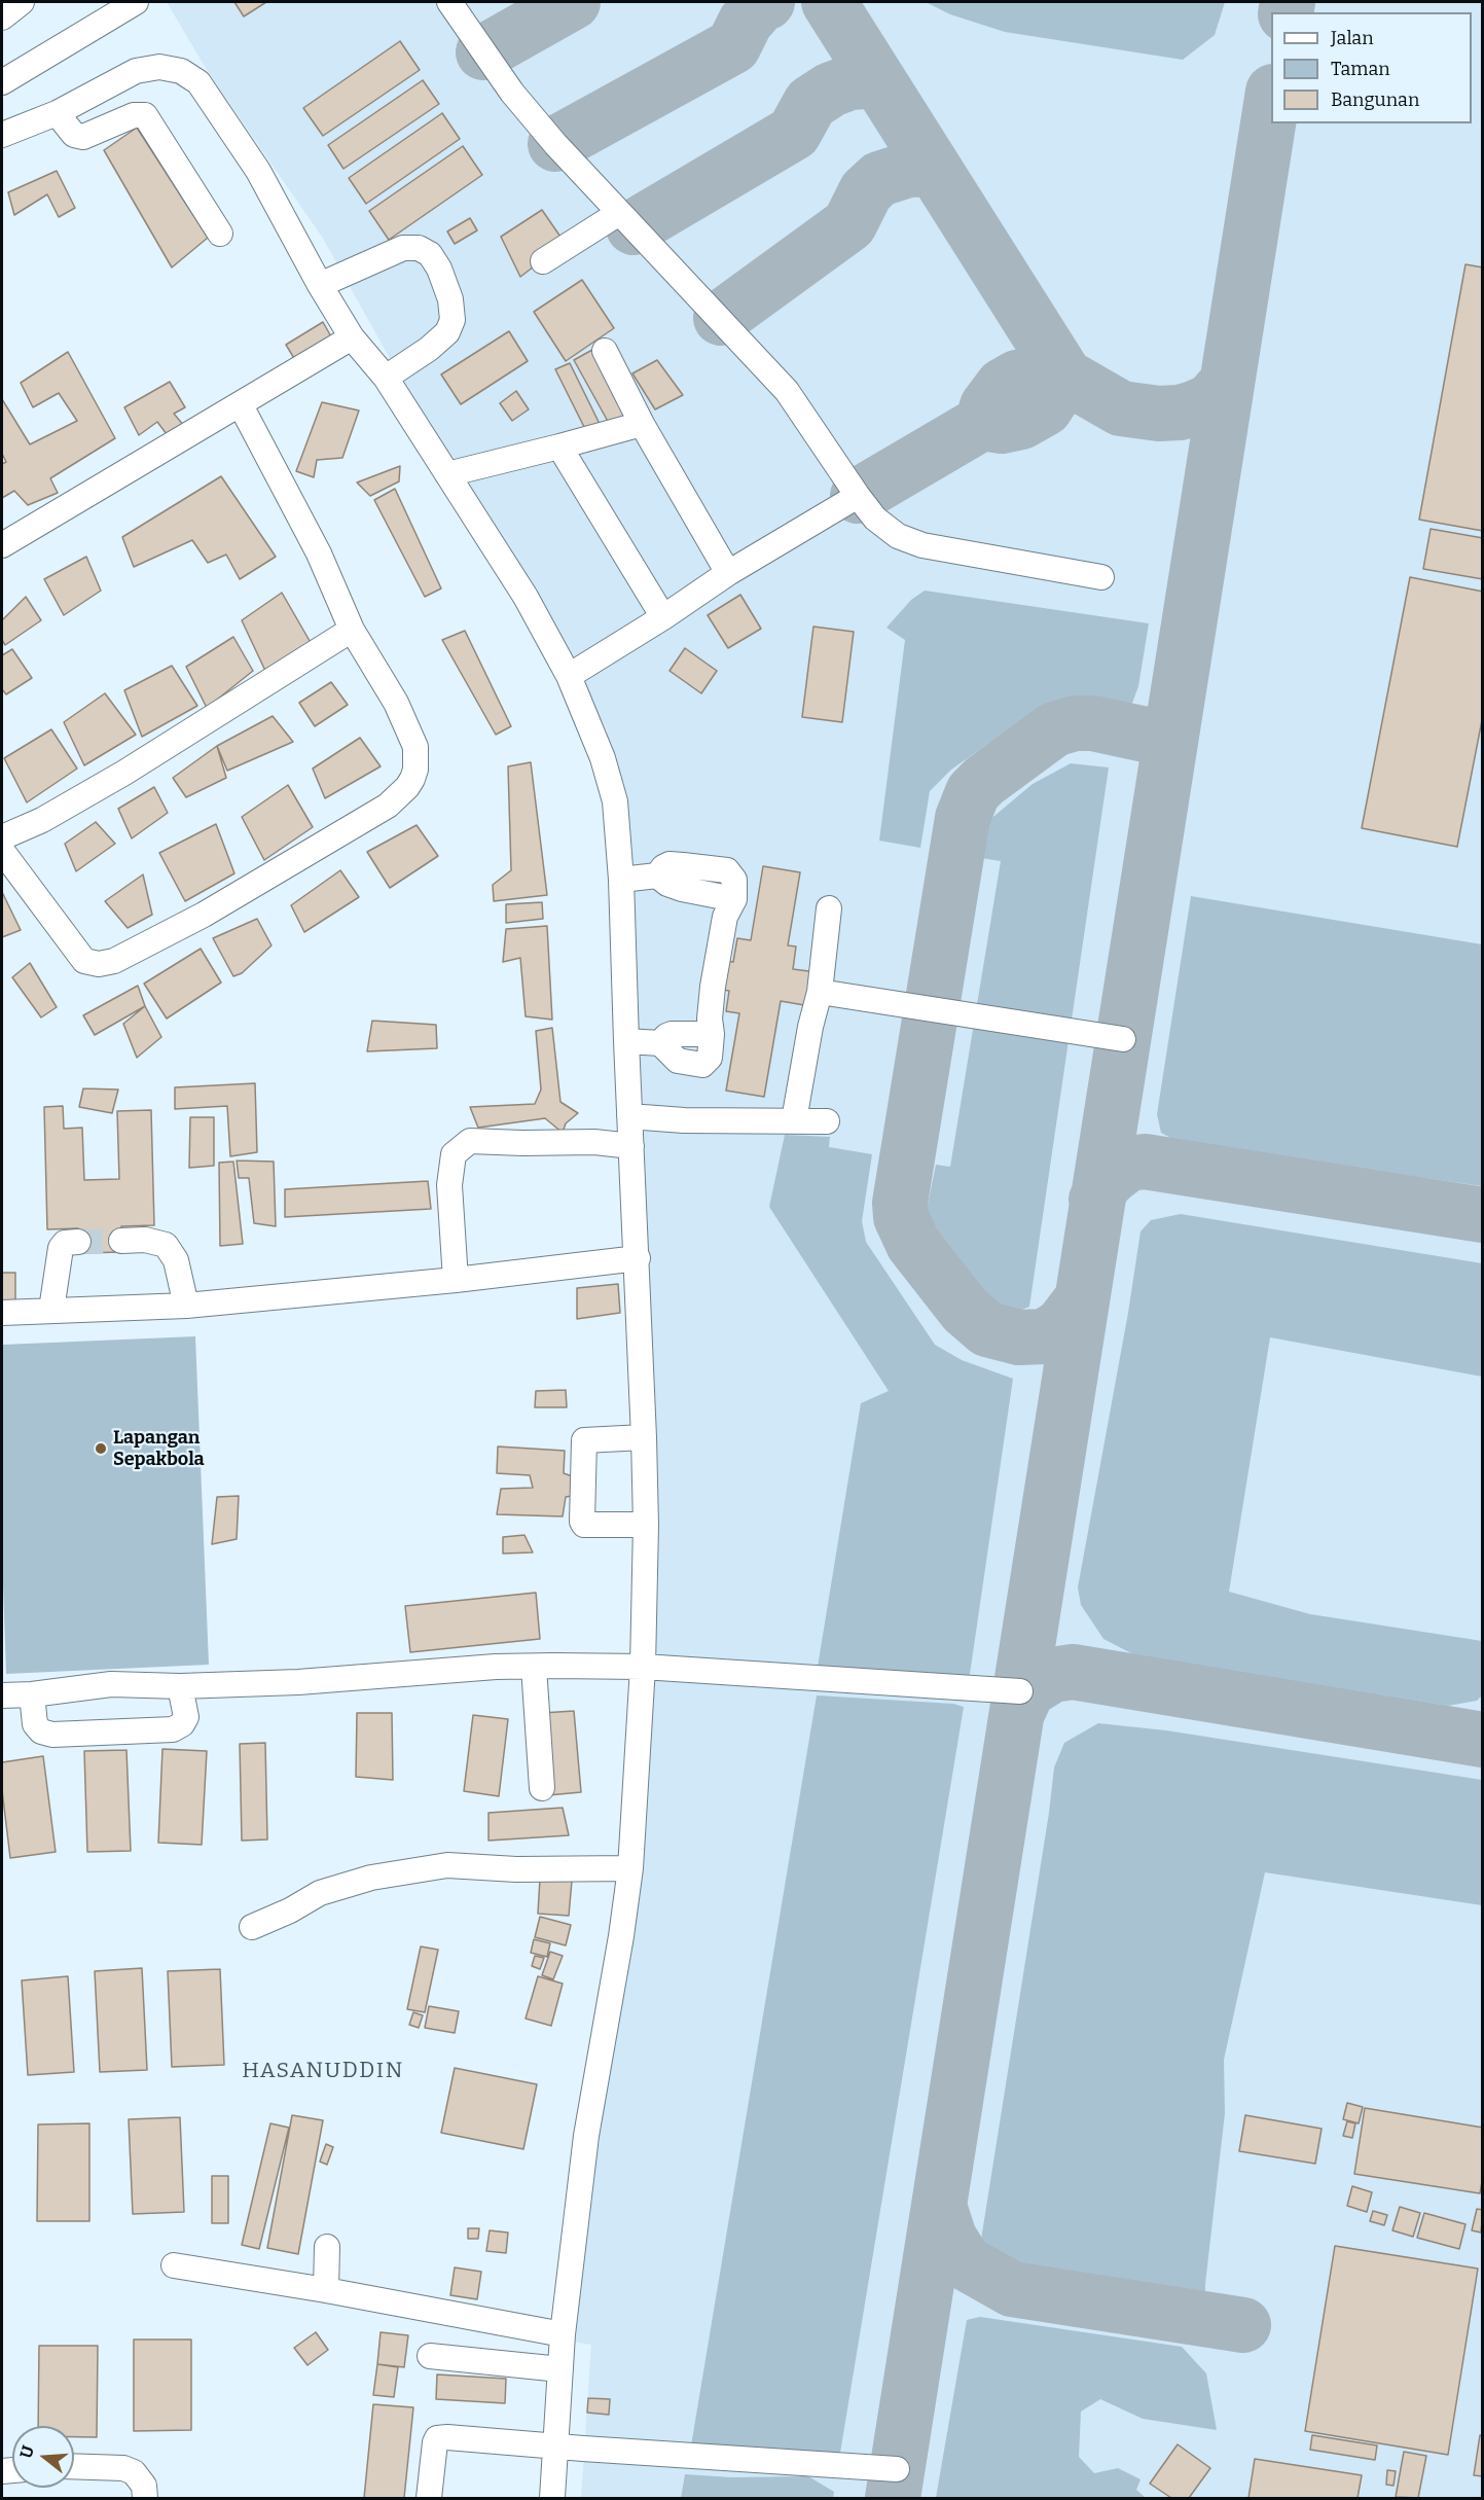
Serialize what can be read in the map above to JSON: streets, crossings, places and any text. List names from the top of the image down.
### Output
{
  "districts": ["HASANUDDIN"],
  "places": ["Lapangan Sepakbola"],
  "legend": ["Jalan", "Taman", "Bangunan"],
  "north": "left"
}
